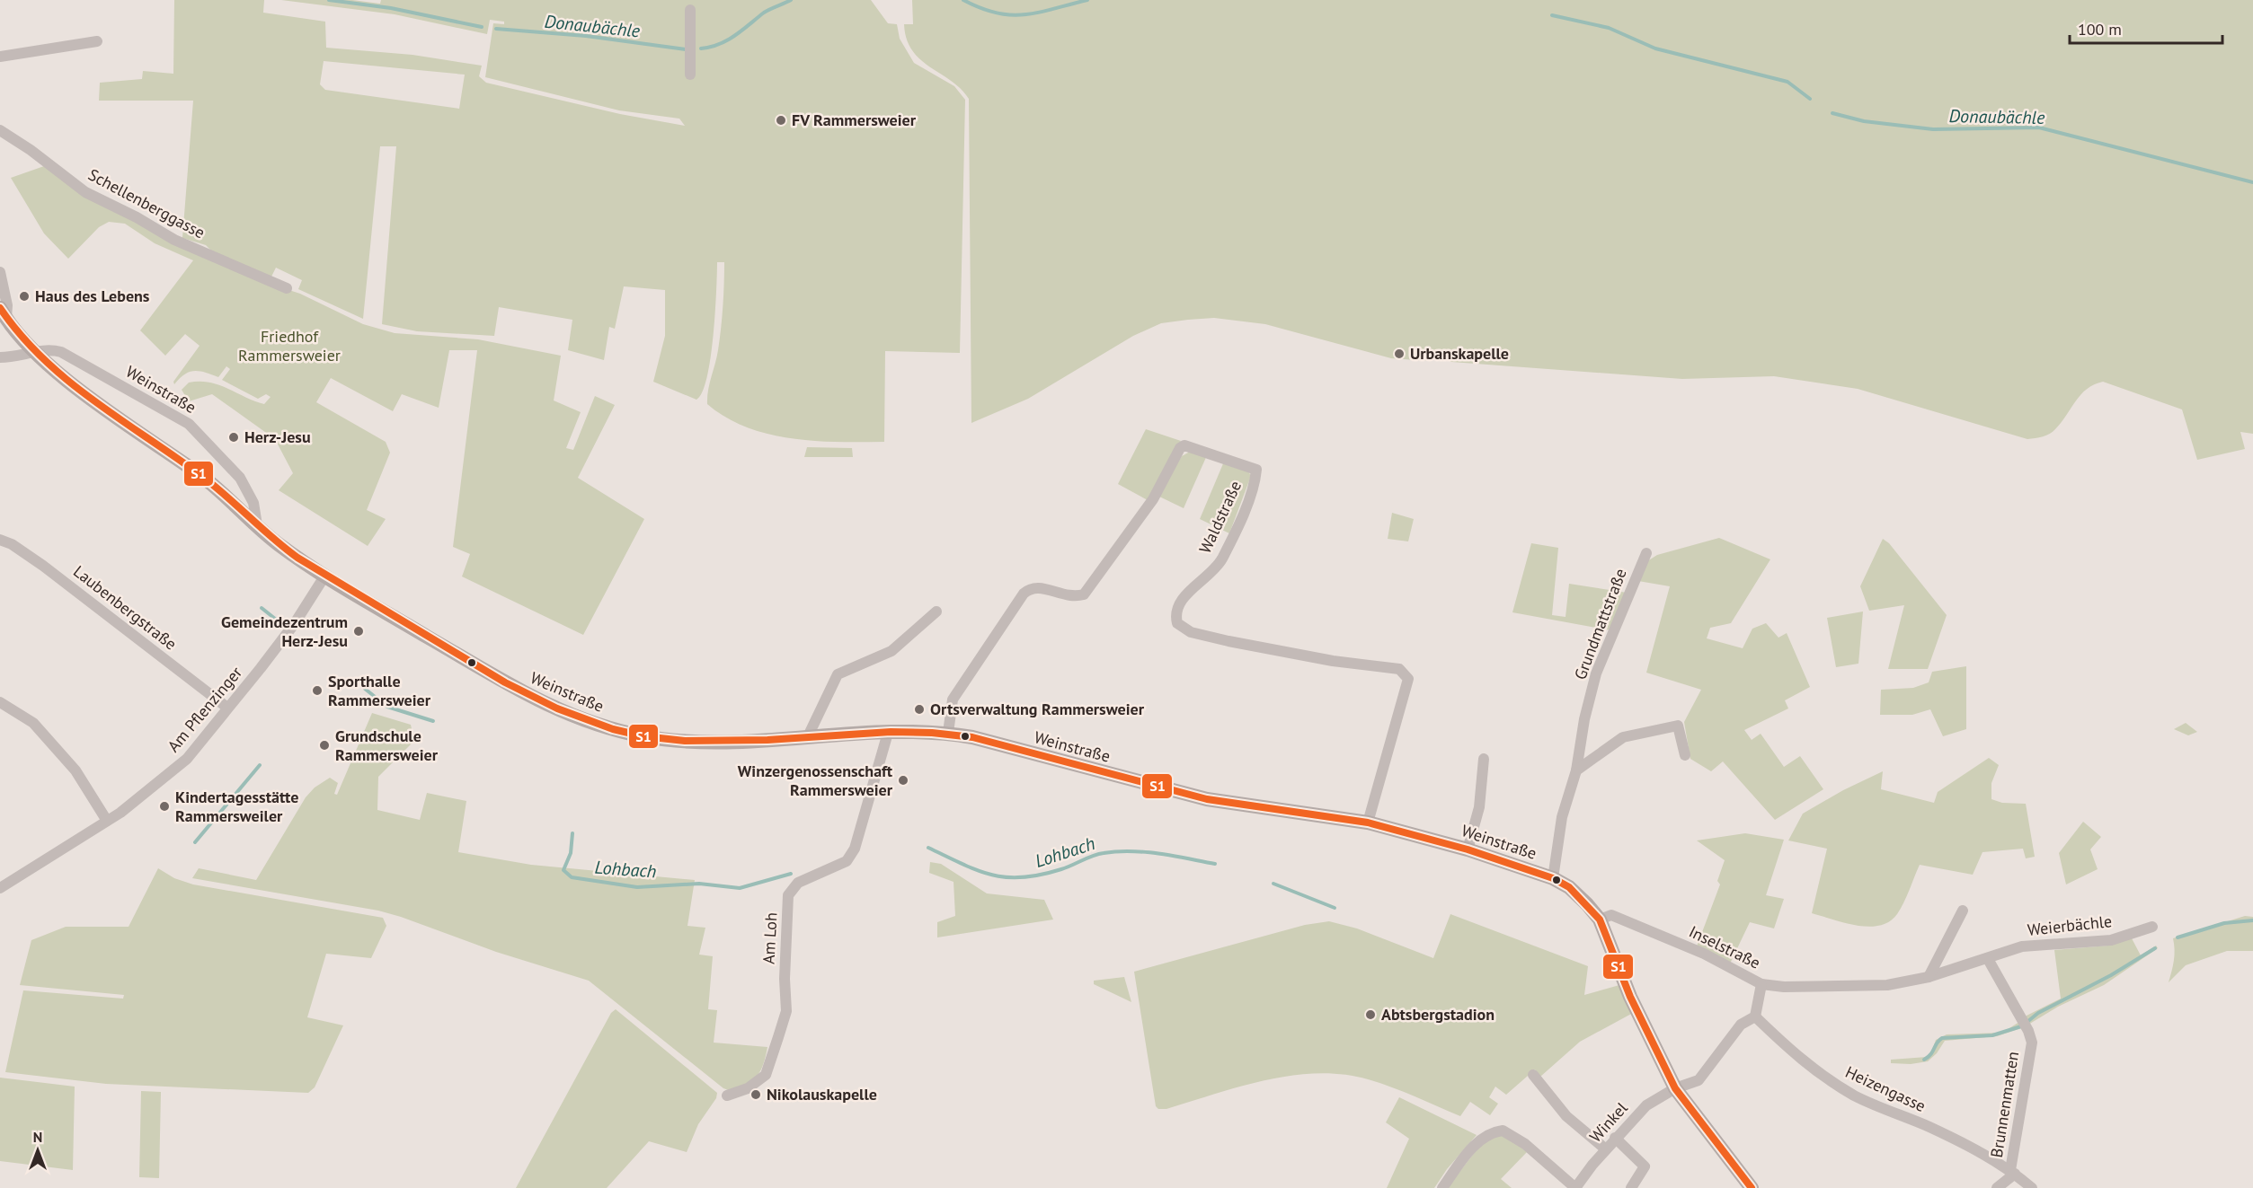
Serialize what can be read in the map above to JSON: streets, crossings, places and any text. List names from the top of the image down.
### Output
{
  "streets": {
    "street": [
      "Schellenberggasse",
      "Weinstraße",
      "Waldstraße",
      "Laubenbergstraße",
      "Grundmattstraße",
      "Am Pflenzinger",
      "Weierbächle",
      "Am Loh",
      "Inselstraße",
      "Heizengasse",
      "Brunnenmatten",
      "Winkel"
    ]
  },
  "crossings": [
    ["Weinstraße", "Waldstraße"],
    ["Weinstraße", "Grundmattstraße"],
    ["Weinstraße", "Am Pflenzinger"],
    ["Weinstraße", "Am Loh"],
    ["Weinstraße", "Inselstraße"],
    ["Weinstraße", "Winkel"],
    ["Laubenbergstraße", "Am Pflenzinger"],
    ["Weierbächle", "Inselstraße"],
    ["Weierbächle", "Brunnenmatten"],
    ["Inselstraße", "Heizengasse"],
    ["Heizengasse", "Brunnenmatten"]
  ],
  "water": ["Donaubächle", "Lohbach"],
  "parks": ["Friedhof Rammersweier"],
  "places": [
    "FV Rammersweier",
    "Haus des Lebens",
    "Urbanskapelle",
    "Herz-Jesu",
    "Gemeindezentrum Herz-Jesu",
    "Sporthalle Rammersweier",
    "Ortsverwaltung Rammersweier",
    "Grundschule Rammersweier",
    "Winzergenossenschaft Rammersweier",
    "Kindertagesstätte Rammersweiler",
    "Abtsbergstadion",
    "Nikolauskapelle"
  ],
  "lines": ["transit line S1"],
  "scale_bar": "100 m",
  "north": "top"
}
